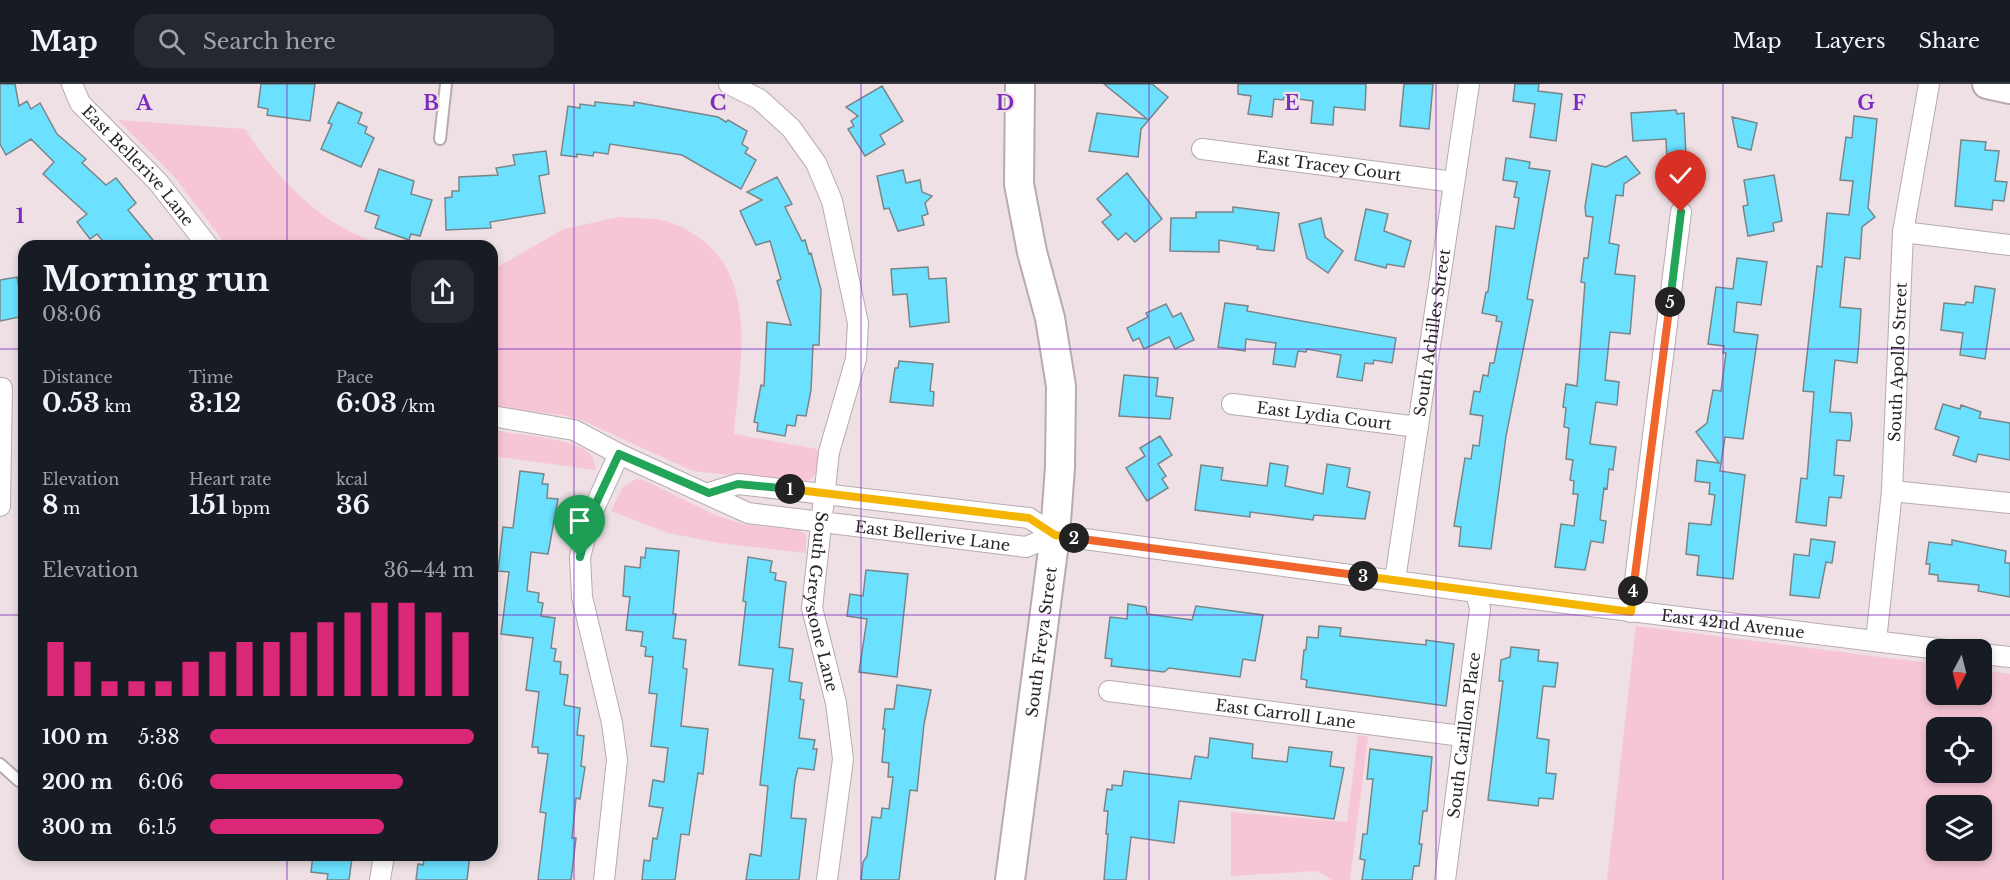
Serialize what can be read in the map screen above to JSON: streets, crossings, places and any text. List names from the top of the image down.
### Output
{
  "streets": {
    "main road": ["South Freya Street"],
    "street": [
      "East Bellerive Lane",
      "East Tracey Court",
      "South Achilles Street",
      "South Apollo Street",
      "East Lydia Court",
      "South Greystone Lane",
      "East 42nd Avenue",
      "East Carroll Lane",
      "South Carillon Place"
    ]
  },
  "crossings": [
    ["East Bellerive Lane", "South Greystone Lane"],
    ["East Bellerive Lane", "East 42nd Avenue"],
    ["East Bellerive Lane", "South Freya Street"],
    ["East Tracey Court", "South Achilles Street"],
    ["South Achilles Street", "East Lydia Court"],
    ["South Achilles Street", "East 42nd Avenue"],
    ["South Apollo Street", "East 42nd Avenue"],
    ["East 42nd Avenue", "South Freya Street"],
    ["East 42nd Avenue", "South Carillon Place"],
    ["East Carroll Lane", "South Carillon Place"]
  ],
  "north": "bottom",
  "page": {
    "header": "Map",
    "search": "Search here",
    "nav": ["Map", "Layers", "Share"],
    "heading": ["Morning run", "08:06"],
    "pins": [
      "5",
      "1",
      "2",
      "3",
      "4"
    ],
    "stats": [
      ["Distance", "0.53 km"],
      ["Time", "3:12"],
      ["Pace", "6:03 /km"],
      ["Elevation", "8 m"],
      ["Heart rate", "151 bpm"],
      ["kcal", "36"]
    ],
    "chart": ["Elevation", "36–44 m"],
    "list": [
      {
        "name": "100 m",
        "note": "5:38"
      },
      {
        "name": "200 m",
        "note": "6:06"
      },
      {
        "name": "300 m",
        "note": "6:15"
      }
    ]
  },
  "grid": {
    "columns": [
      "A",
      "B",
      "C",
      "D",
      "E",
      "F",
      "G"
    ],
    "rows": ["1"]
  }
}
